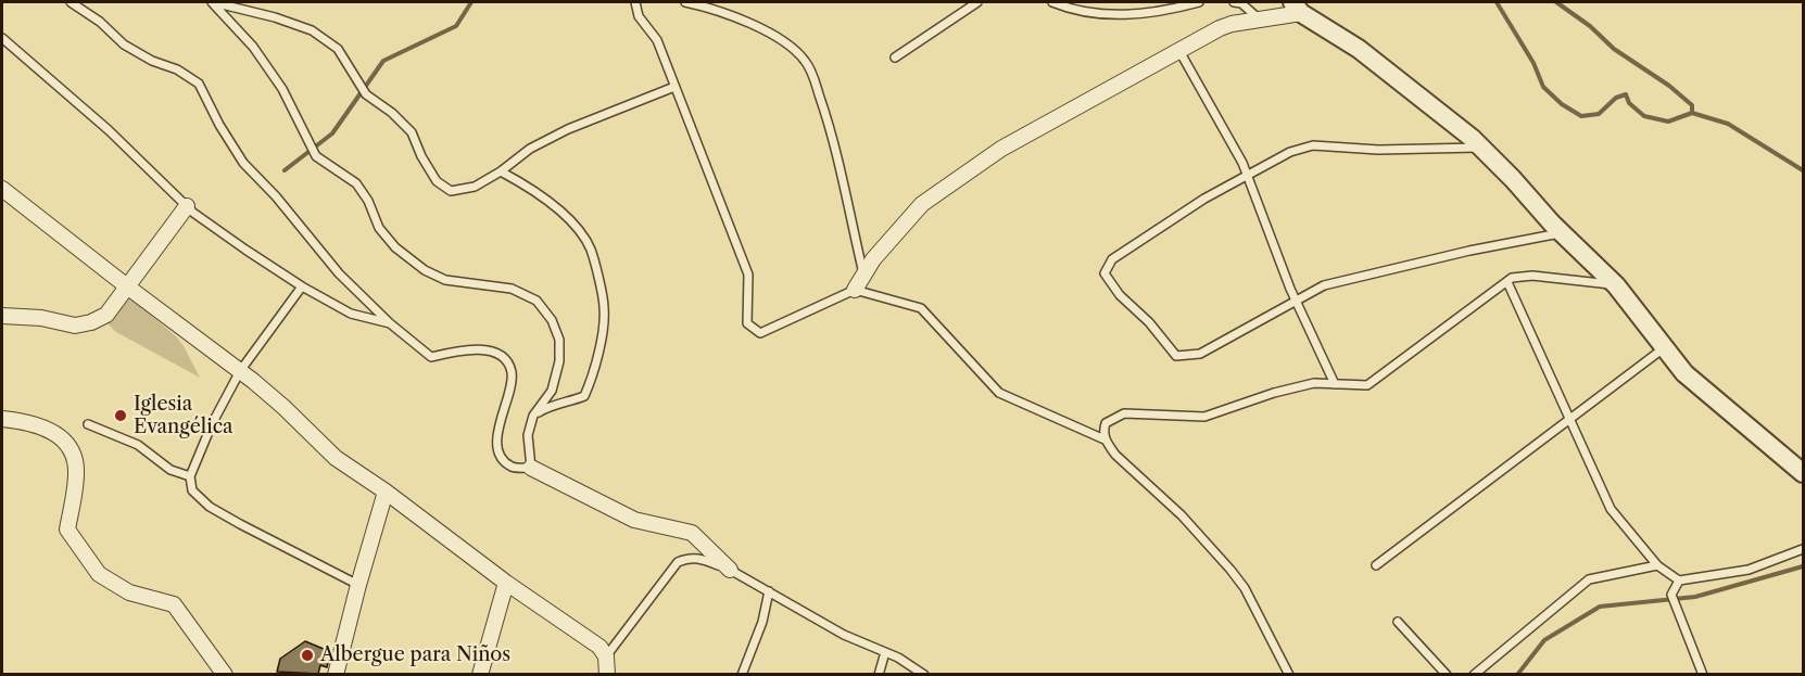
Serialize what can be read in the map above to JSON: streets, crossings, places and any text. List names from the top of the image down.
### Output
{
  "places": ["Iglesia Evangélica", "Albergue para Niños"]
}
